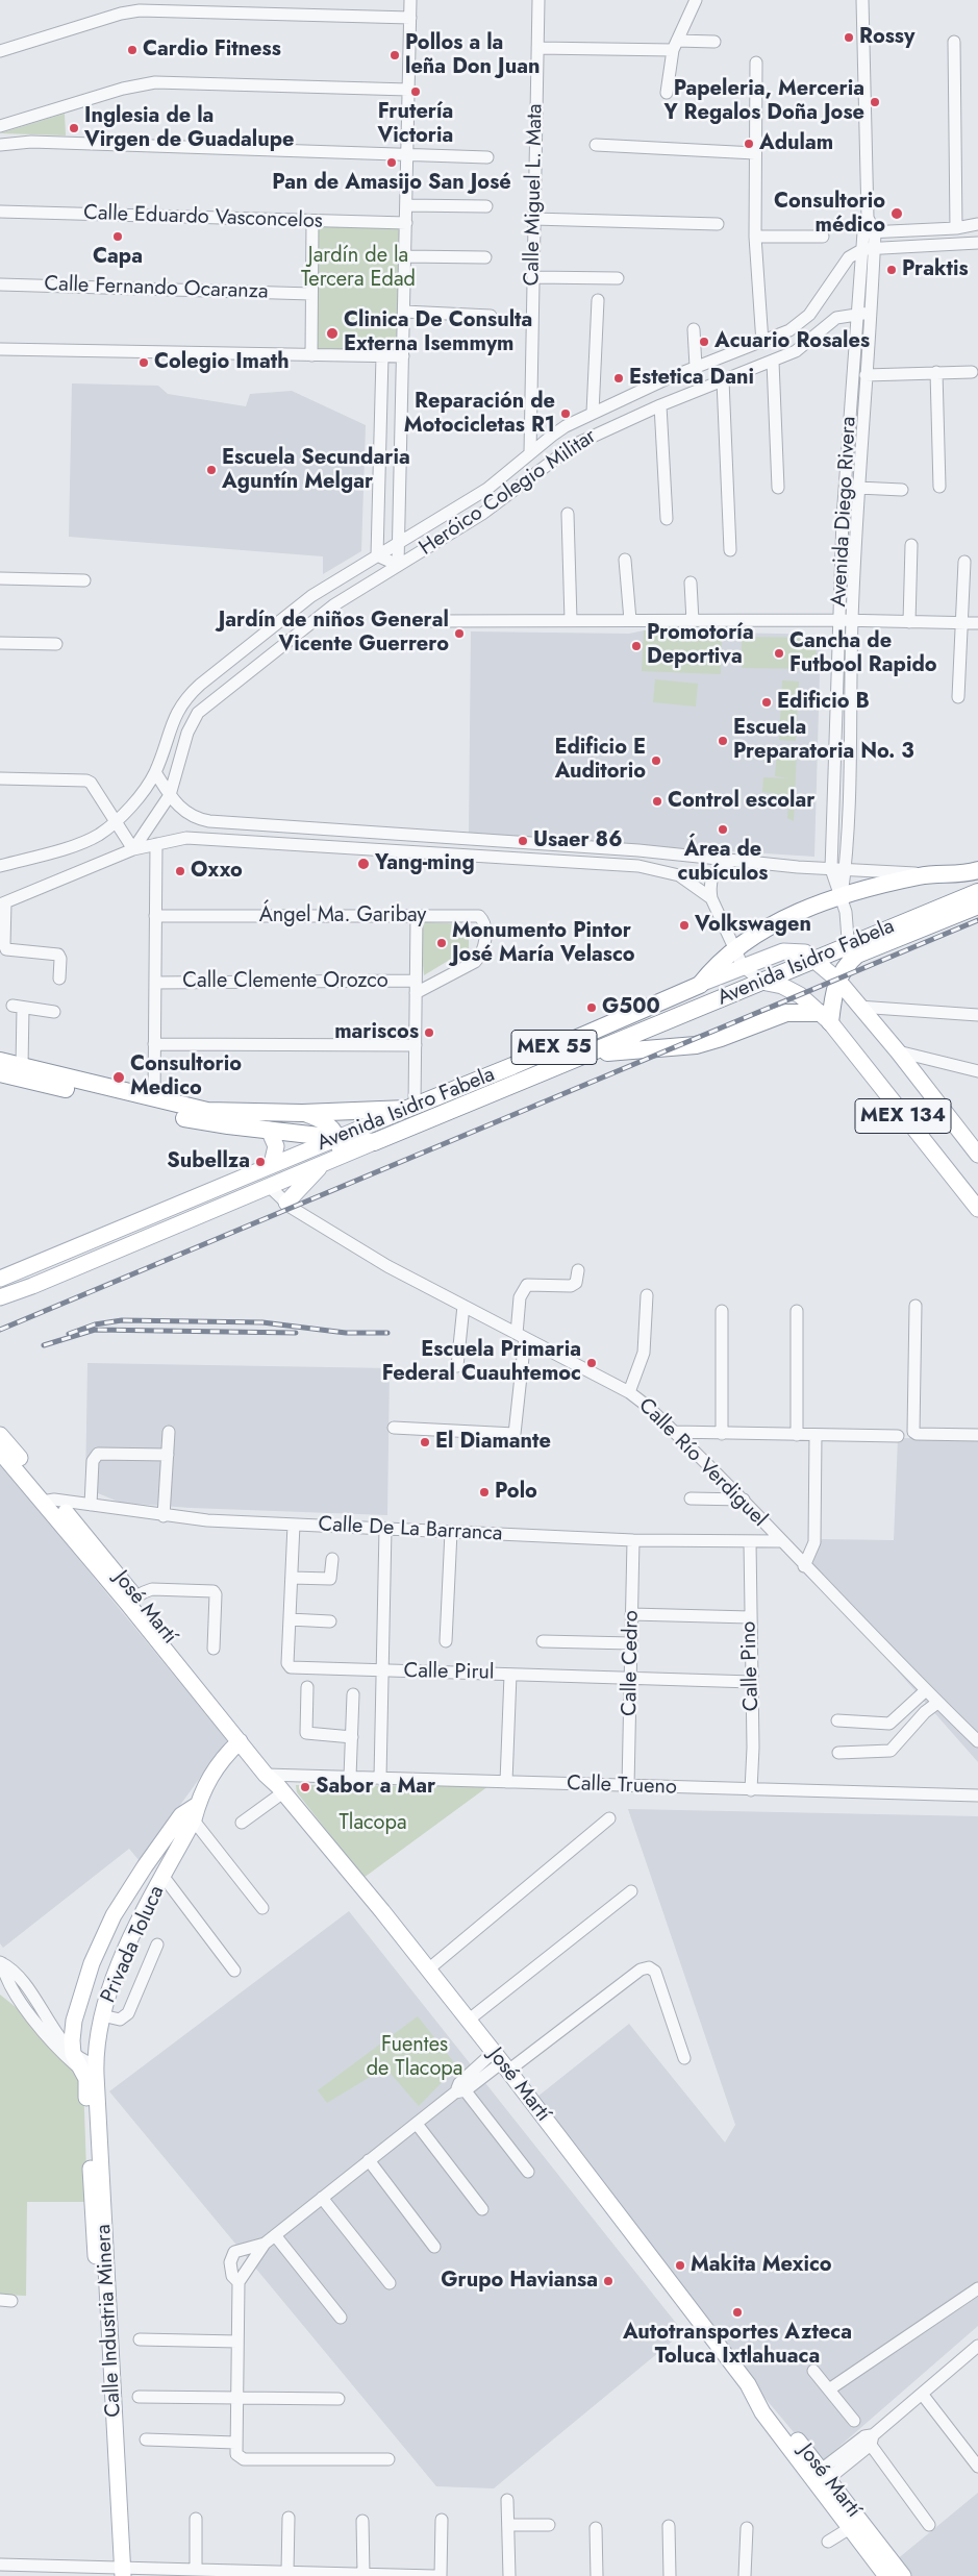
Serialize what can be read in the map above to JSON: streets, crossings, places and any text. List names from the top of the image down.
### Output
{
  "streets": {
    "highway": ["Avenida Isidro Fabela", "MEX 55"],
    "main road": [
      "MEX 134",
      "José Martí",
      "Privada Toluca",
      "Calle Industria Minera"
    ],
    "street": [
      "Calle Miguel L. Mata",
      "Calle Eduardo Vasconcelos",
      "Calle Fernando Ocaranza",
      "Heróico Colegio Militar",
      "Avenida Diego Rivera",
      "Ángel Ma. Garibay",
      "Calle Clemente Orozco",
      "Calle Río Verdiguel",
      "Calle De La Barranca",
      "Calle Cedro",
      "Calle Pino",
      "Calle Pirul",
      "Calle Trueno"
    ]
  },
  "crossings": [
    ["Calle Miguel L. Mata", "Heróico Colegio Militar"],
    ["Heróico Colegio Militar", "Avenida Diego Rivera"],
    ["Avenida Diego Rivera", "Avenida Isidro Fabela"],
    ["Avenida Diego Rivera", "MEX 134"],
    ["Avenida Isidro Fabela", "MEX 55"],
    ["Avenida Isidro Fabela", "MEX 134"],
    ["Avenida Isidro Fabela", "Calle Río Verdiguel"],
    ["MEX 55", "MEX 134"],
    ["Calle Río Verdiguel", "Calle De La Barranca"],
    ["Calle De La Barranca", "José Martí"],
    ["Calle De La Barranca", "Calle Cedro"],
    ["Calle De La Barranca", "Calle Pino"],
    ["Calle De La Barranca", "Calle Pirul"],
    ["José Martí", "Calle Trueno"],
    ["José Martí", "Privada Toluca"],
    ["Calle Cedro", "Calle Pirul"],
    ["Calle Cedro", "Calle Trueno"],
    ["Calle Pino", "Calle Pirul"],
    ["Calle Pino", "Calle Trueno"],
    ["Privada Toluca", "Calle Industria Minera"]
  ],
  "parks": ["Jardín de la Tercera Edad", "Tlacopa", "Fuentes de Tlacopa"],
  "places": [
    "Rossy",
    "Cardio Fitness",
    "Pollos a la leña Don Juan",
    "Frutería Victoria",
    "Papeleria, Merceria Y Regalos Doña Jose",
    "Inglesia de la Virgen de Guadalupe",
    "Adulam",
    "Pan de Amasijo San José",
    "Consultorio médico",
    "Capa",
    "Praktis",
    "Clinica De Consulta Externa Isemmym",
    "Acuario Rosales",
    "Colegio Imath",
    "Estetica Dani",
    "Reparación de Motocicletas R1",
    "Escuela Secundaria Aguntín Melgar",
    "Jardín de niños General Vicente Guerrero",
    "Promotoría Deportiva",
    "Cancha de Futbool Rapido",
    "Edificio B",
    "Escuela Preparatoria No. 3",
    "Edificio E Auditorio",
    "Control escolar",
    "Área de cubículos",
    "Usaer 86",
    "Yang-ming",
    "Oxxo",
    "Volkswagen",
    "Monumento Pintor José María Velasco",
    "G500",
    "mariscos",
    "Consultorio Medico",
    "Subellza",
    "Escuela Primaria Federal Cuauhtemoc",
    "El Diamante",
    "Polo",
    "Sabor a Mar",
    "Makita Mexico",
    "Grupo Haviansa",
    "Autotransportes Azteca Toluca Ixtlahuaca"
  ]
}
